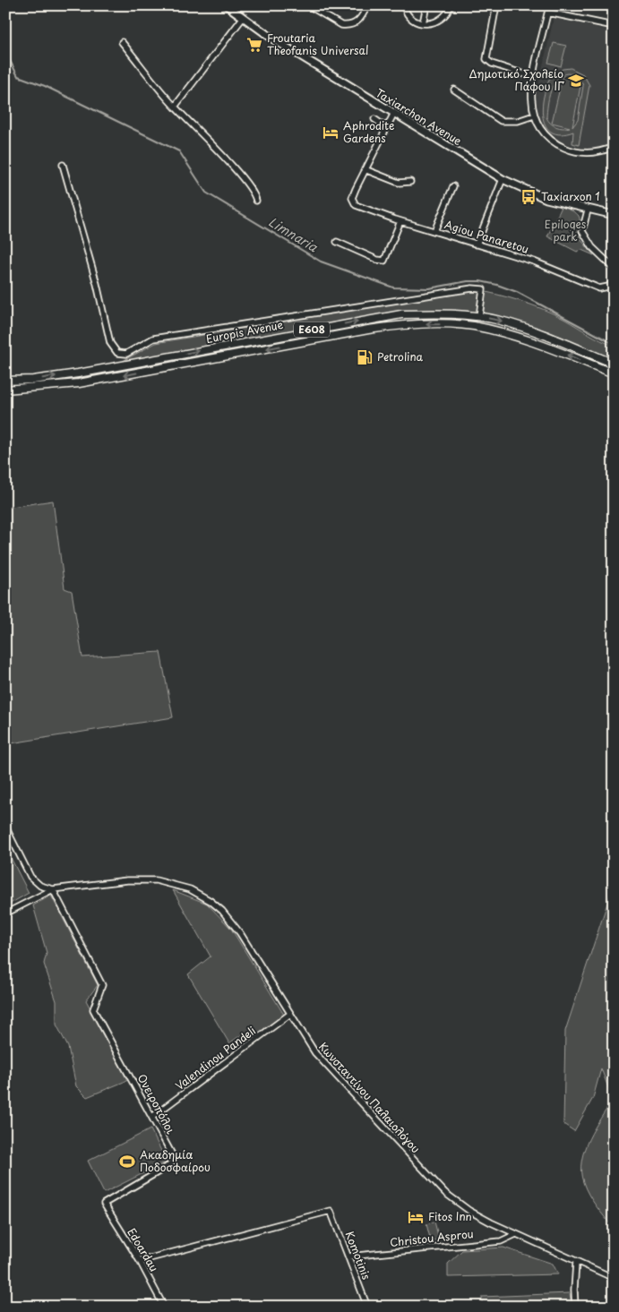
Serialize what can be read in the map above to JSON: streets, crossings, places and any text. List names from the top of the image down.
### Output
{
  "streets": {
    "highway": ["E608", "Europis Avenue"],
    "main road": ["Taxiarchon Avenue"],
    "street": [
      "Agiou Panaretou",
      "Valendinou Pandeli",
      "Κωνσταντίνου Παλαιολόγου",
      "Ονειροπόλοι",
      "Christou Asprou",
      "Edoardau",
      "Komotinis"
    ]
  },
  "crossings": [
    ["Valendinou Pandeli", "Κωνσταντίνου Παλαιολόγου"],
    ["Valendinou Pandeli", "Ονειροπόλοι"],
    ["Κωνσταντίνου Παλαιολόγου", "Ονειροπόλοι"],
    ["Κωνσταντίνου Παλαιολόγου", "Christou Asprou"],
    ["Ονειροπόλοι", "Edoardau"],
    ["Christou Asprou", "Komotinis"],
    ["Edoardau", "Komotinis"]
  ],
  "water": ["Limnaria"],
  "parks": ["Epiloges park"],
  "places": {
    "supermarket": ["Froutaria Theofanis Universal"],
    "school or university": ["Δημοτικό Σχολείο Πάφου ΙΓ΄"],
    "hotel": ["Aphrodite Gardens", "Fitos Inn"],
    "bus stop": ["Taxiarxon 1"],
    "fuel station": ["Petrolina"],
    "sports": ["Ακαδημία Ποδοσφαίρου"]
  }
}
